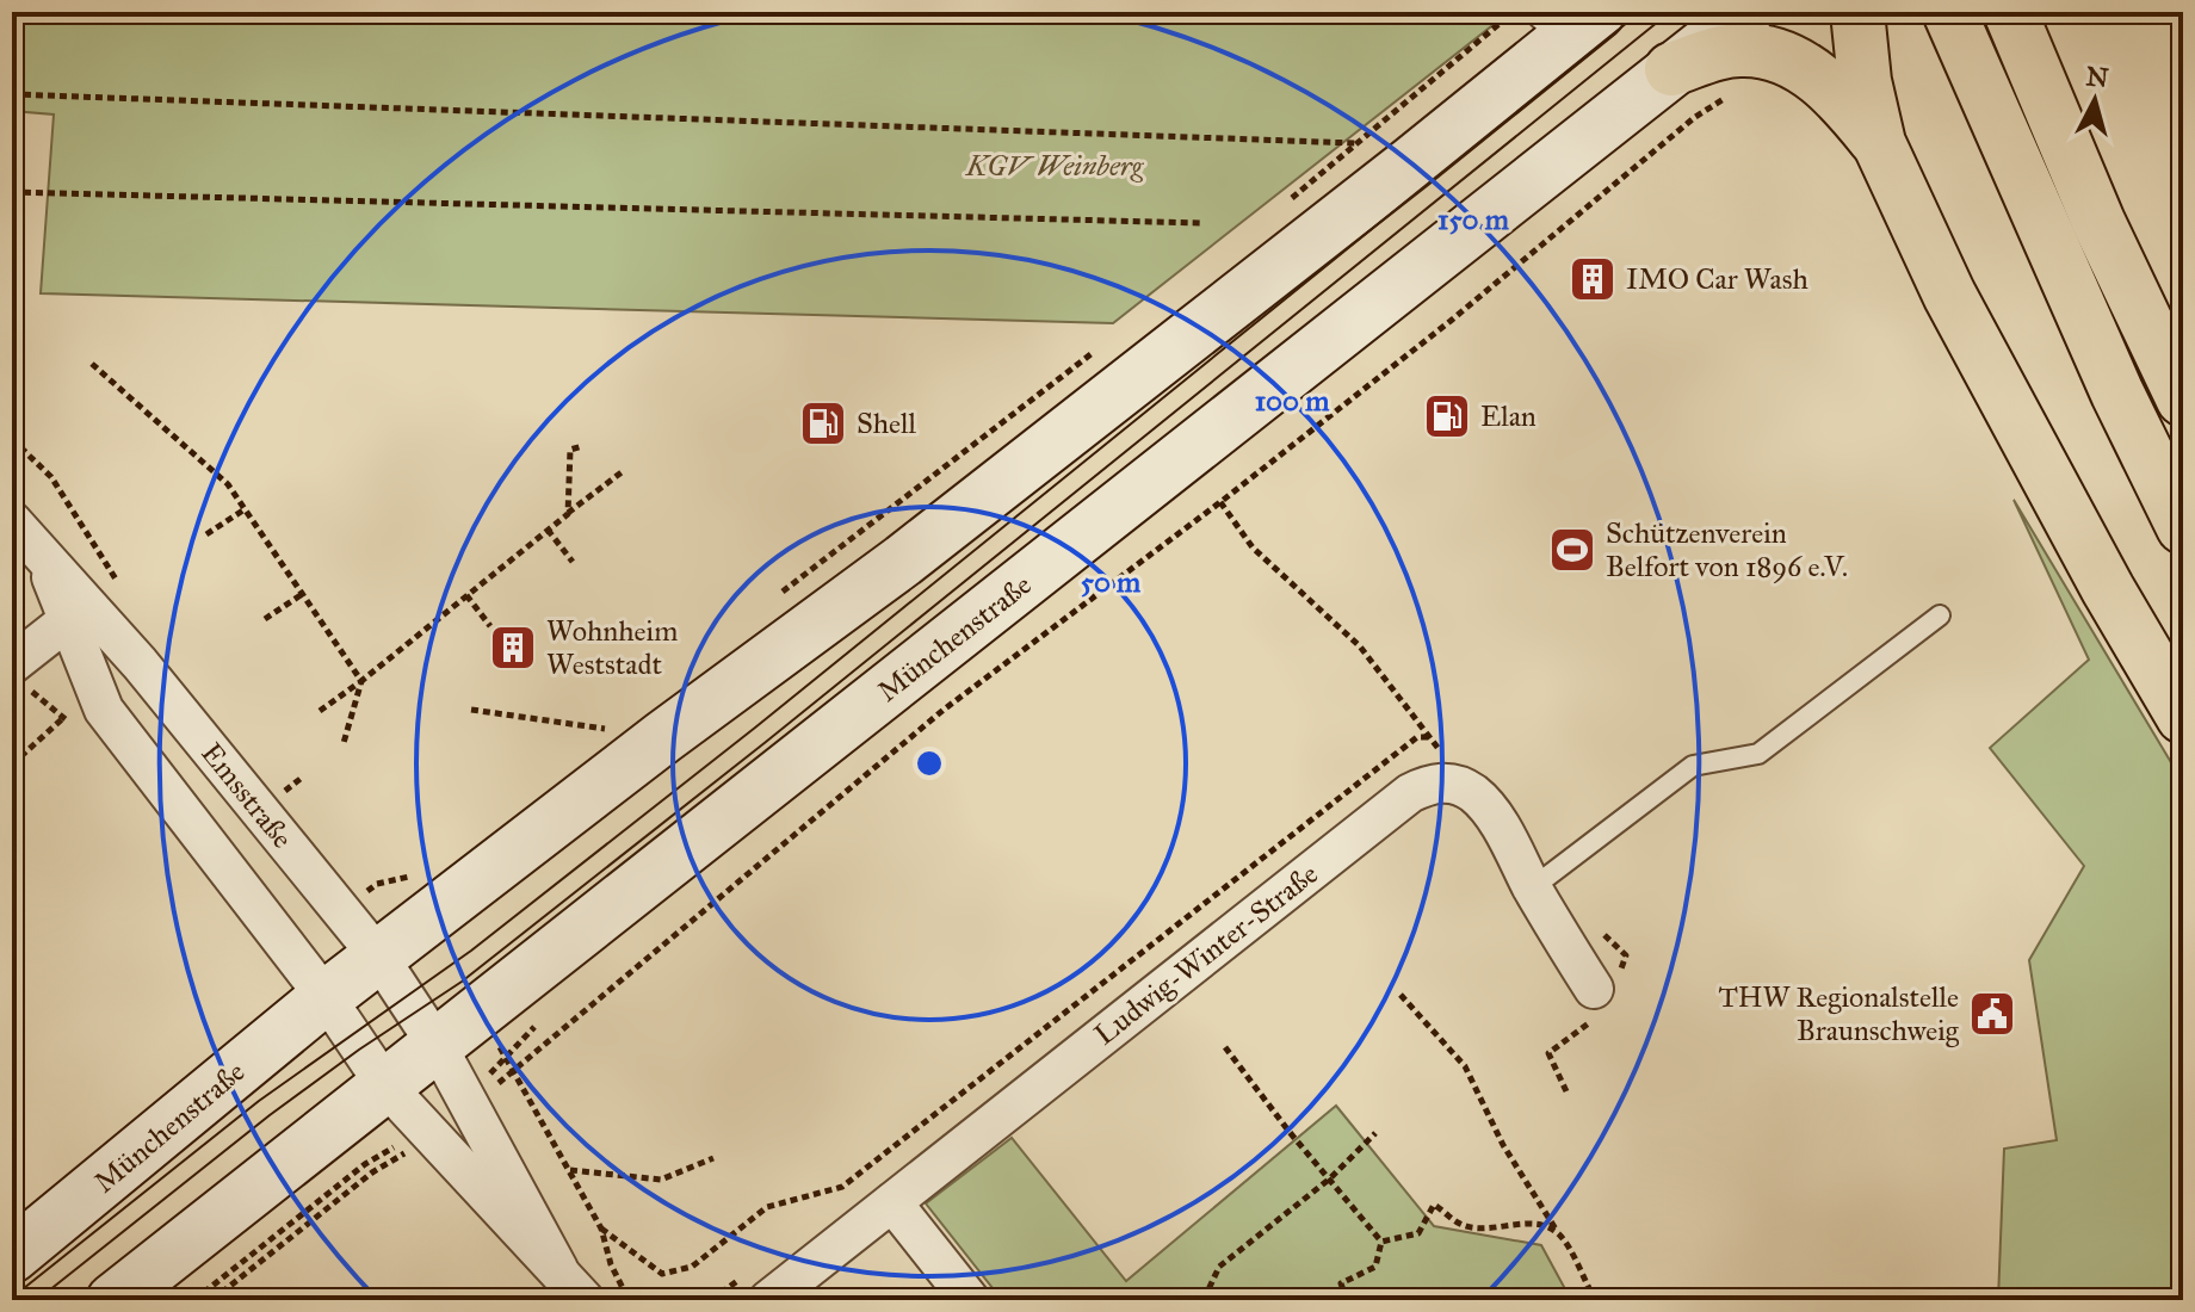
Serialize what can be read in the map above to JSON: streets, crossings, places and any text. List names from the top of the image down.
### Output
{
  "streets": {
    "main road": ["Münchenstraße"],
    "street": ["Emsstraße", "Ludwig-Winter-Straße"]
  },
  "crossings": [
    ["Münchenstraße", "Emsstraße"]
  ],
  "parks": ["KGV Weinberg"],
  "places": {
    "building": ["IMO Car Wash", "Wohnheim Weststadt"],
    "fuel station": ["Elan", "Shell"],
    "sports": ["Schützenverein Belfort von 1896 e.V."],
    "public building": ["THW Regionalstelle Braunschweig"]
  },
  "north": "top",
  "rings": ["150 m", "100 m", "50 m"]
}
